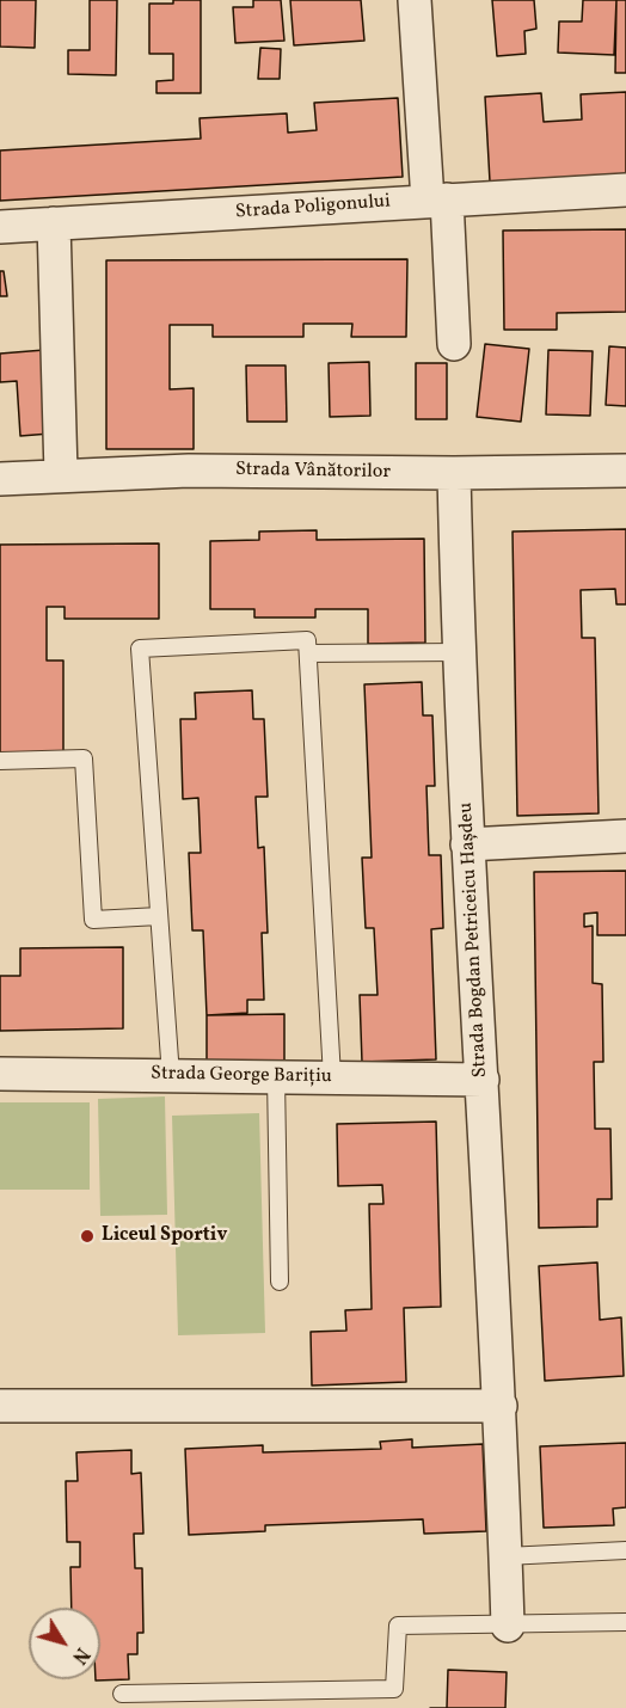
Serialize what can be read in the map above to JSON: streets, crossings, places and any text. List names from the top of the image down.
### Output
{
  "streets": {
    "street": [
      "Strada Poligonului",
      "Strada Vânătorilor",
      "Strada Bogdan Petriceicu Hașdeu",
      "Strada George Barițiu"
    ]
  },
  "crossings": [
    ["Strada Vânătorilor", "Strada Bogdan Petriceicu Hașdeu"],
    ["Strada Bogdan Petriceicu Hașdeu", "Strada George Barițiu"]
  ],
  "places": ["Liceul Sportiv"],
  "north": "bottom right"
}
